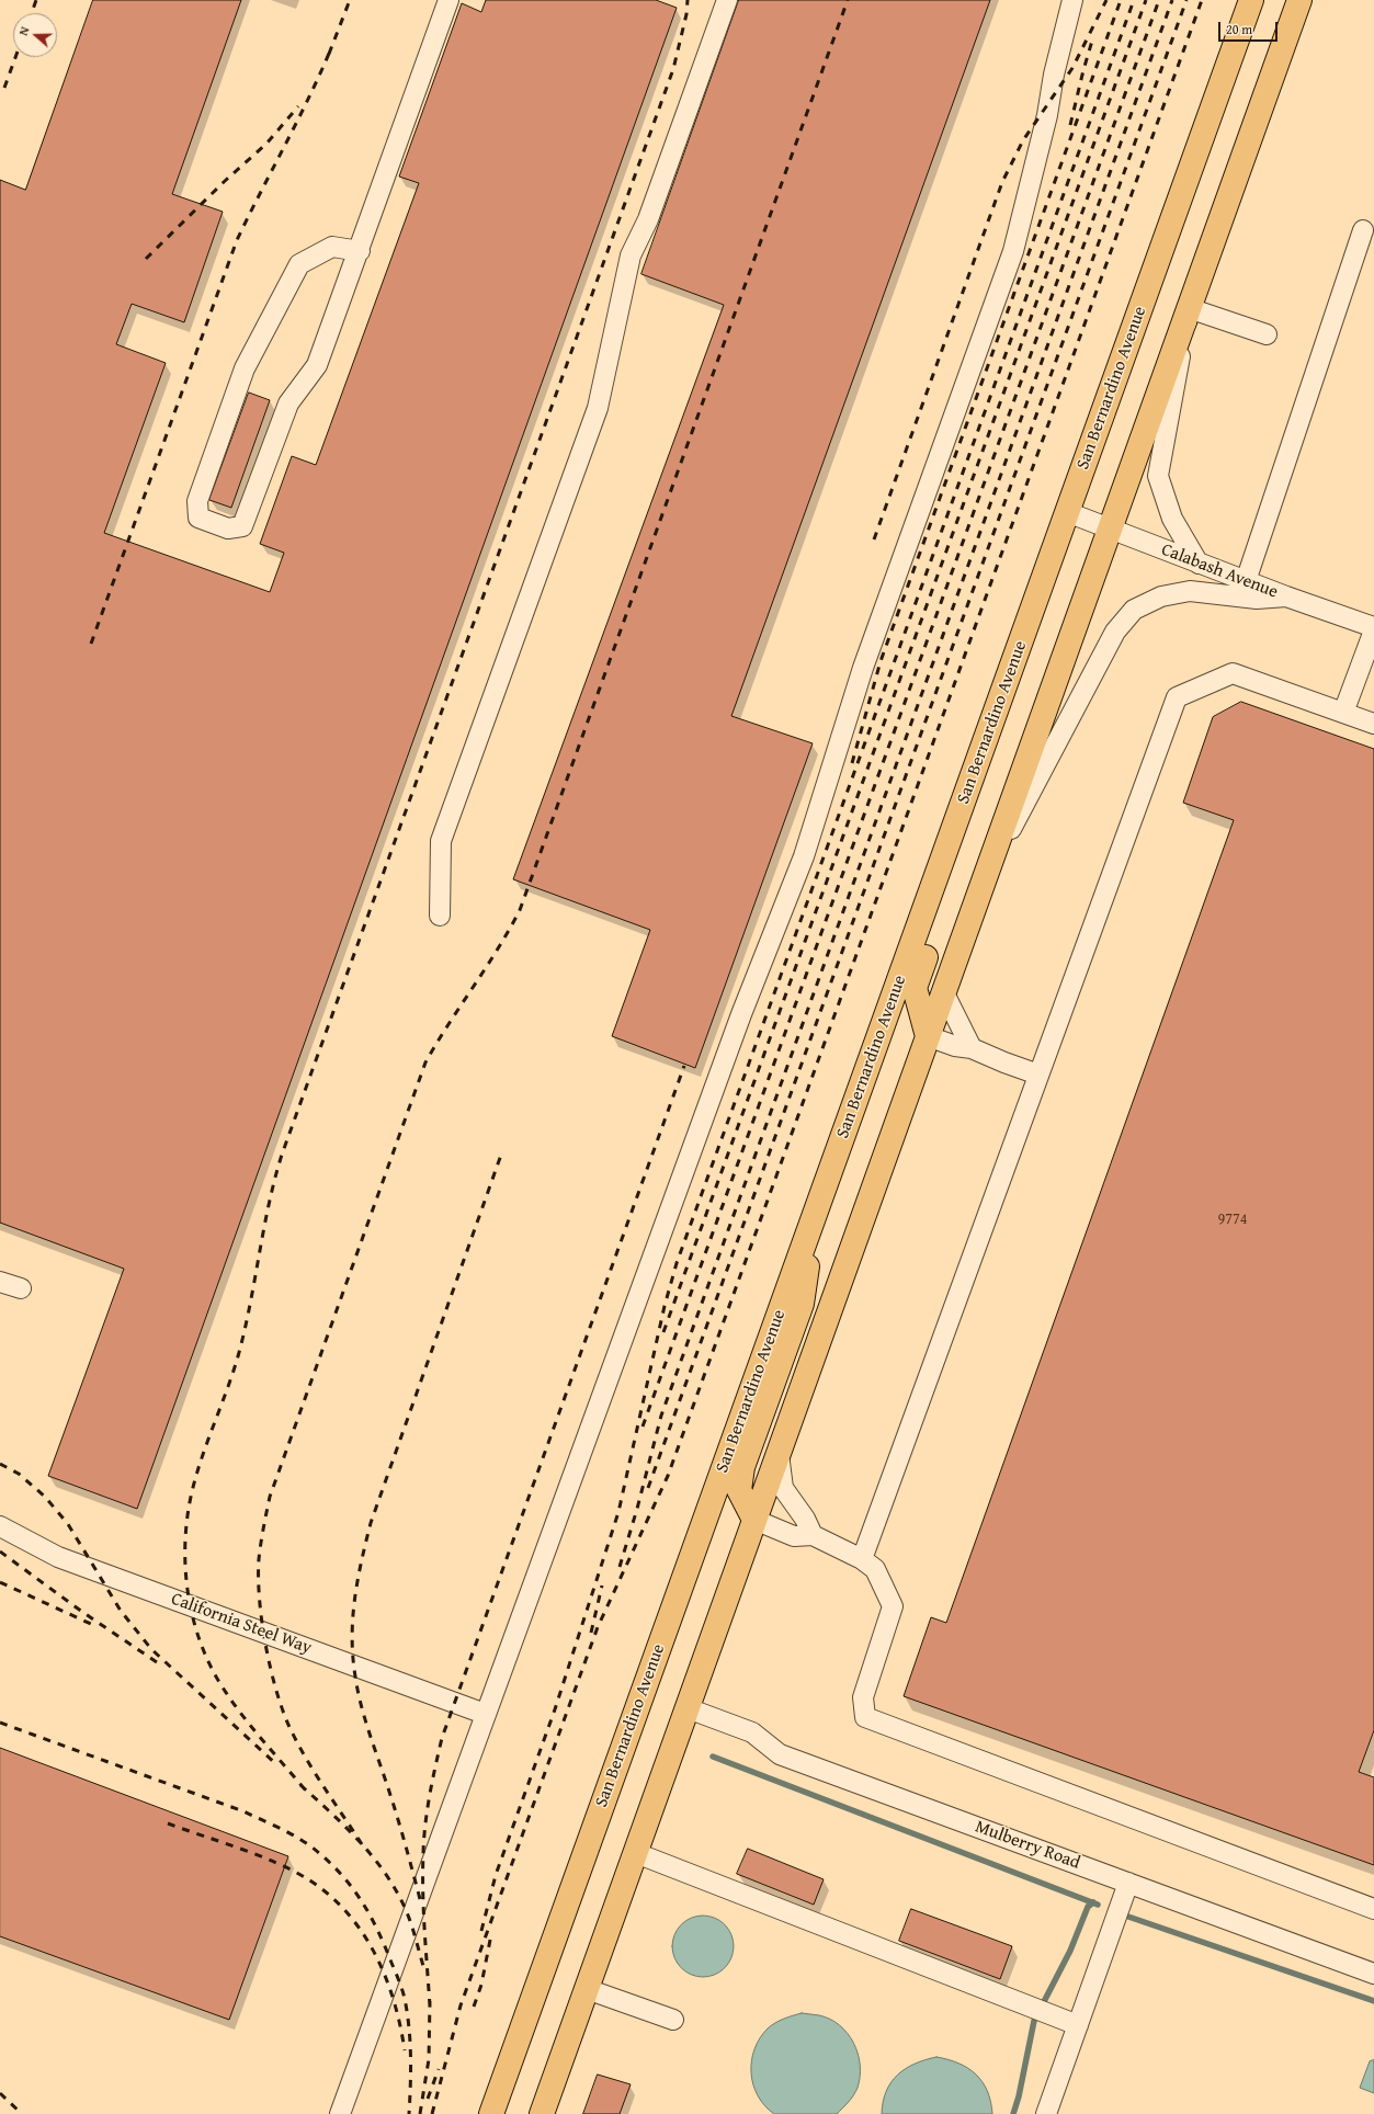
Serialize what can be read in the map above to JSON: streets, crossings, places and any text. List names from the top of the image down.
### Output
{
  "streets": {
    "main road": ["San Bernardino Avenue"],
    "street": ["Calabash Avenue", "California Steel Way", "Mulberry Road"]
  },
  "crossings": [
    ["San Bernardino Avenue", "Calabash Avenue"]
  ],
  "house_numbers": ["9774"],
  "scale_bar": "20 m",
  "north": "left"
}
